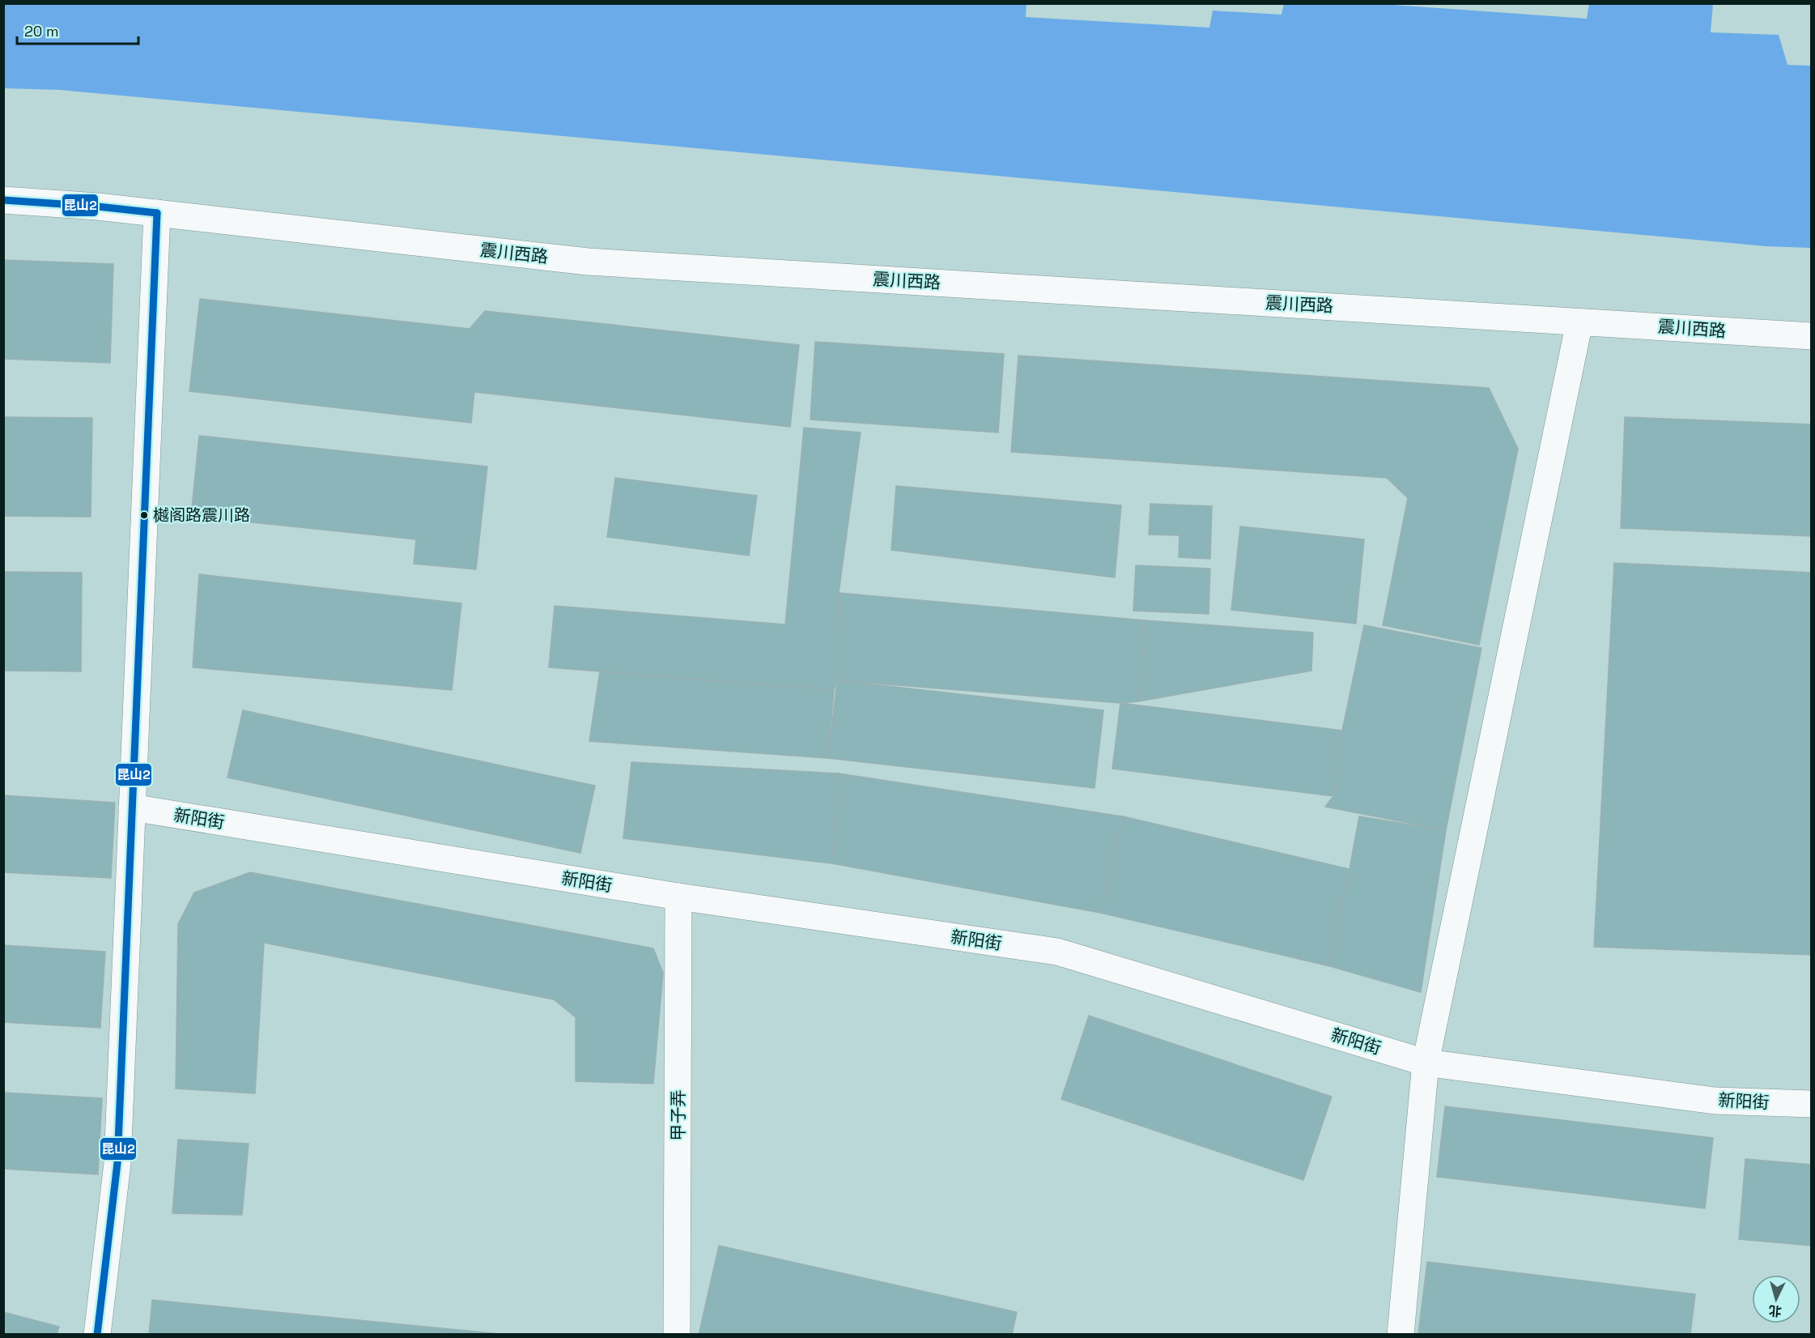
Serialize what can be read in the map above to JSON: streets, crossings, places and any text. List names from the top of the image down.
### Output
{
  "streets": {
    "street": ["震川西路", "新阳街", "甲子弄"]
  },
  "crossings": [
    ["新阳街", "甲子弄"]
  ],
  "places": ["樾阁路震川路"],
  "lines": ["transit line 昆山2"],
  "scale_bar": "20 m",
  "north": "bottom"
}
